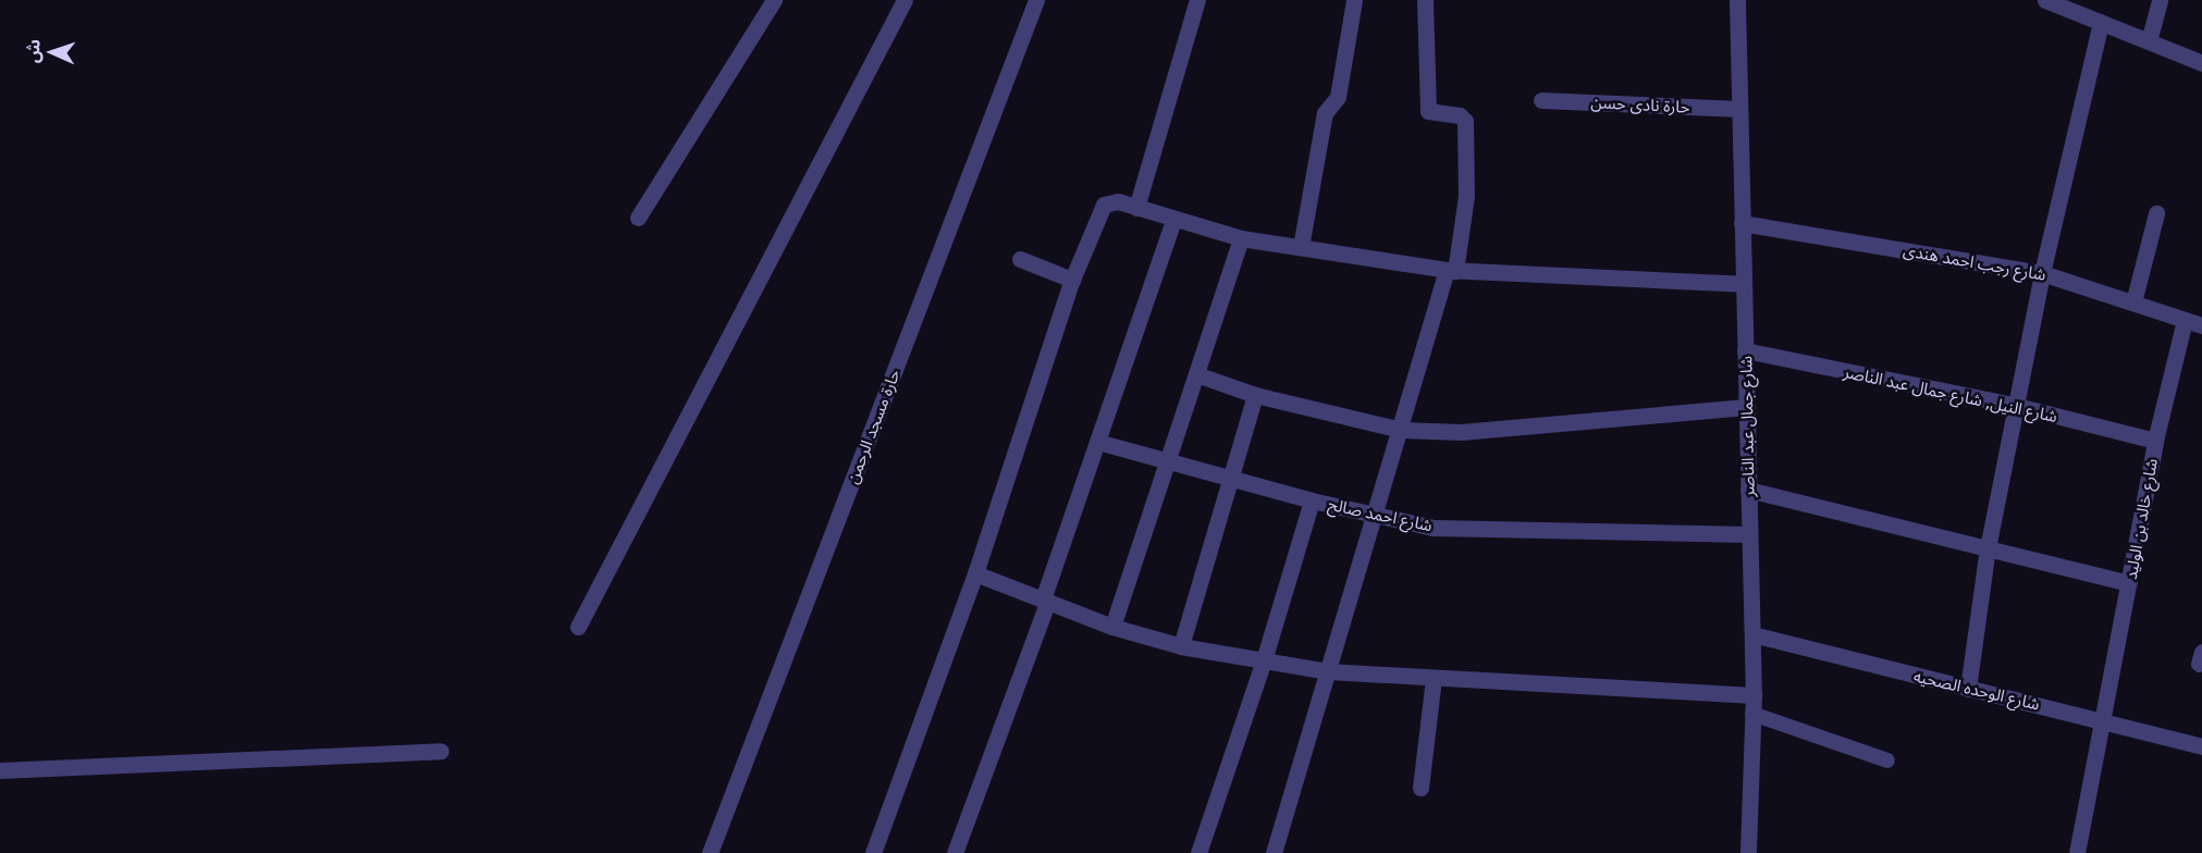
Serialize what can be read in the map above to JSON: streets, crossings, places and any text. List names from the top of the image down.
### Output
{
  "streets": {
    "street": [
      "حارة نادى حسن",
      "شارع رجب احمد هندى",
      "شارع النيل, شارع جمال عبد الناصر",
      "حارة مسجد الرحمن",
      "شارع جمال عبد الناصر",
      "شارع احمد صالح",
      "شارع خالد بن الوليد",
      "شارع الوحده الصحيه"
    ]
  },
  "crossings": [
    ["حارة نادى حسن", "شارع جمال عبد الناصر"],
    ["شارع رجب احمد هندى", "شارع جمال عبد الناصر"],
    ["شارع رجب احمد هندى", "شارع خالد بن الوليد"],
    ["شارع النيل, شارع جمال عبد الناصر", "شارع جمال عبد الناصر"],
    ["شارع النيل, شارع جمال عبد الناصر", "شارع خالد بن الوليد"],
    ["شارع جمال عبد الناصر", "شارع احمد صالح"],
    ["شارع جمال عبد الناصر", "شارع الوحده الصحيه"],
    ["شارع خالد بن الوليد", "شارع الوحده الصحيه"]
  ],
  "north": "left"
}
